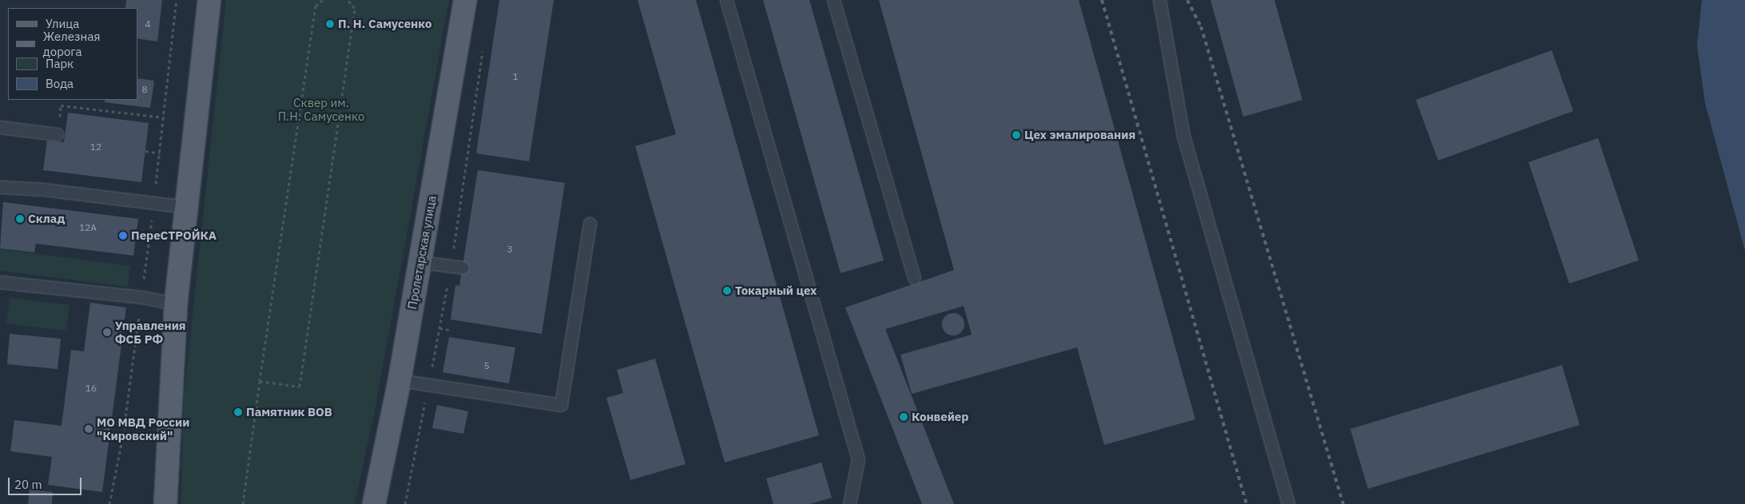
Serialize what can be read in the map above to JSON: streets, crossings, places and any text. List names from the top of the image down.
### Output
{
  "streets": {
    "main road": ["Пролетарская улица"]
  },
  "parks": ["Сквер им. П.Н. Самусенко"],
  "places": [
    "П. Н. Самусенко",
    "Цех эмалирования",
    "Склад",
    "ПереСТРОЙКА",
    "Токарный цех",
    "Управления ФСБ РФ",
    "Памятник ВОВ",
    "Конвейер",
    "МО МВД России \"Кировский\""
  ],
  "house_numbers": [
    "4",
    "1",
    "8",
    "12",
    "12А",
    "3",
    "5",
    "16"
  ],
  "legend": [
    "Улица",
    "Железная дорога",
    "Парк",
    "Вода"
  ],
  "scale_bar": "20 m"
}
